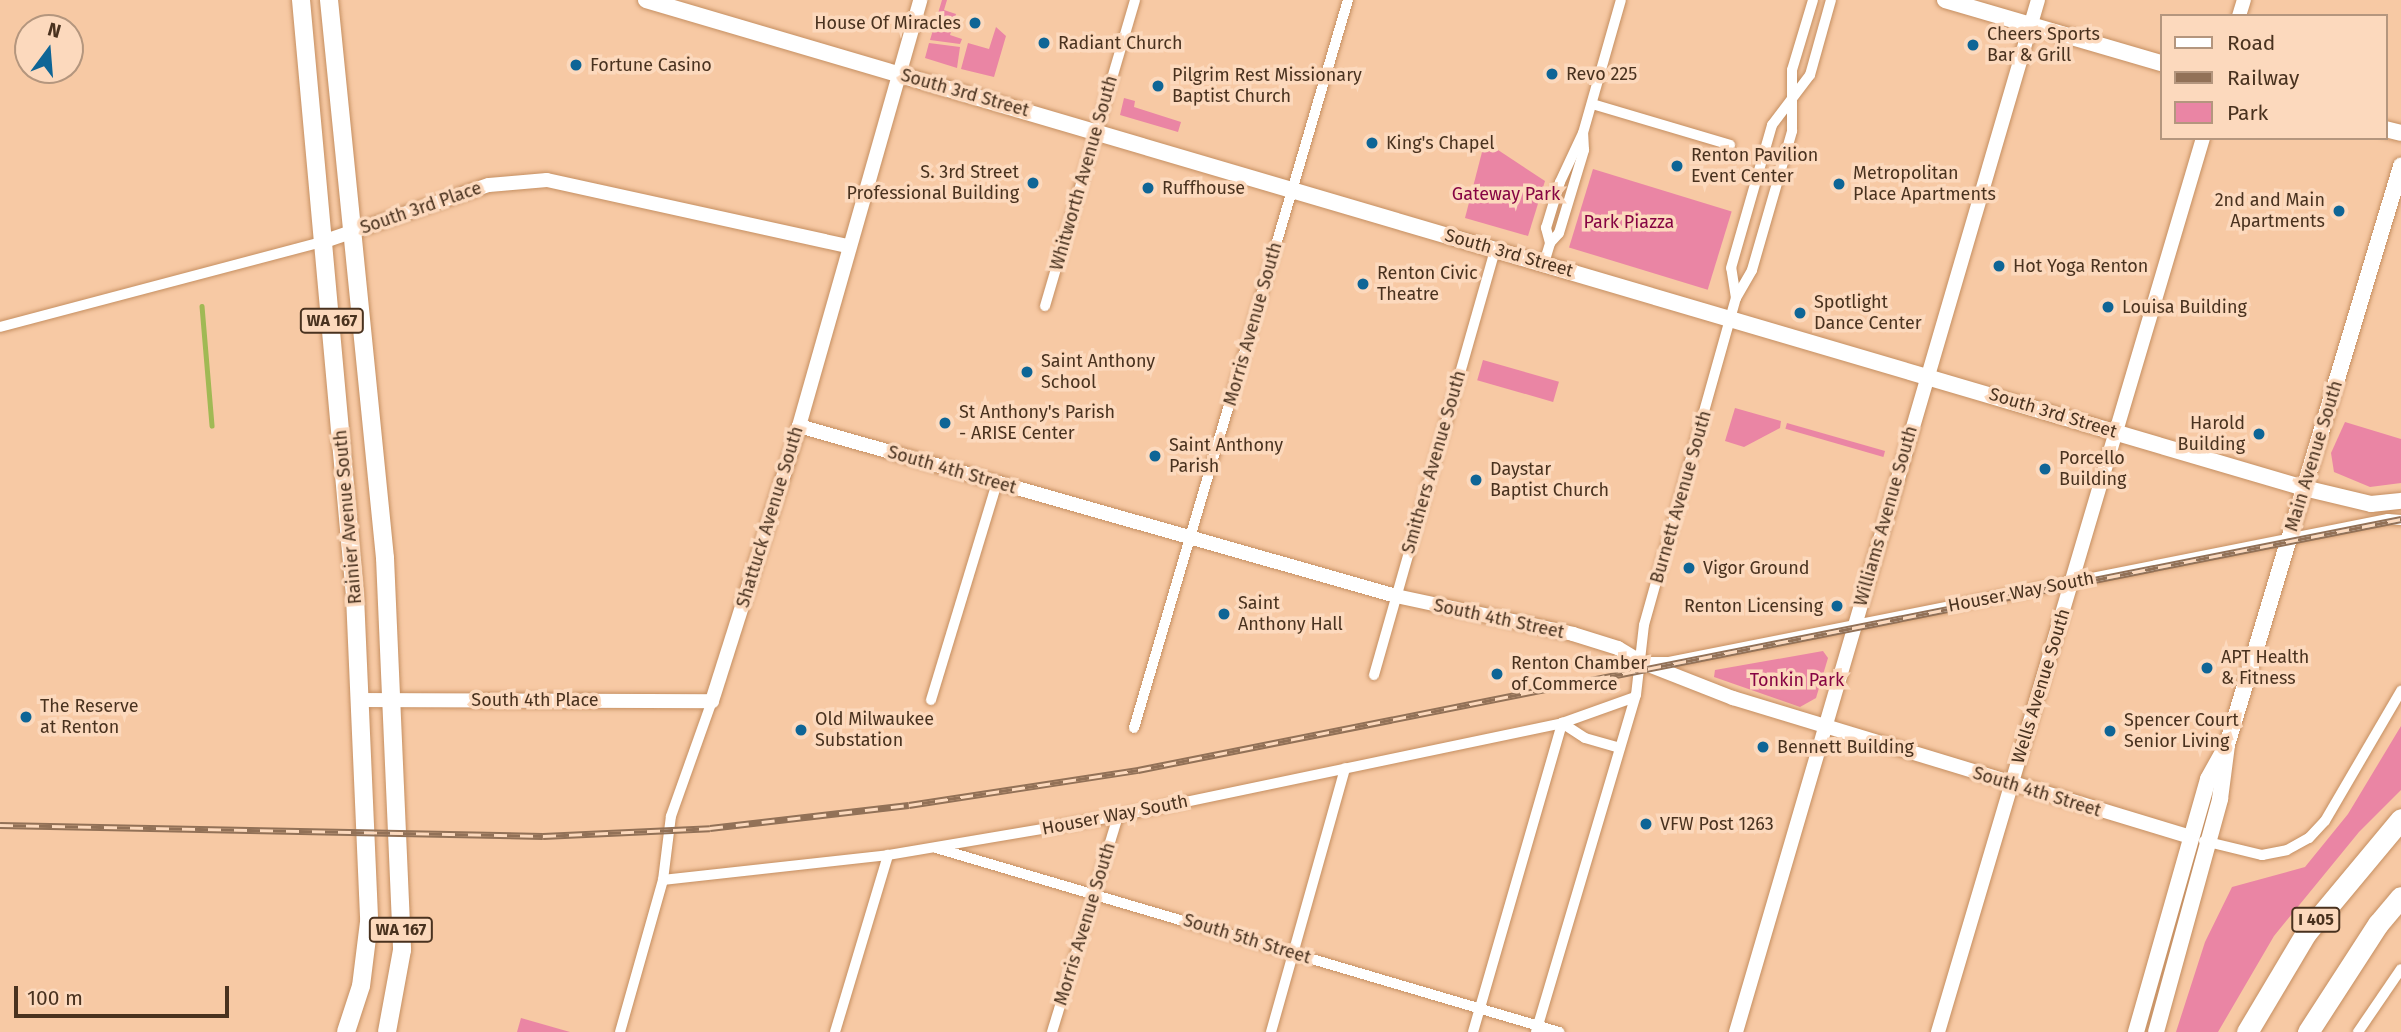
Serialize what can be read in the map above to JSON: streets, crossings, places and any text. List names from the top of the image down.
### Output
{
  "streets": {
    "highway": ["I 405"],
    "main road": [
      "South 3rd Street",
      "WA 167",
      "Main Avenue South",
      "Rainier Avenue South"
    ],
    "street": [
      "Whitworth Avenue South",
      "South 3rd Place",
      "Morris Avenue South",
      "Smithers Avenue South",
      "South 4th Street",
      "Burnett Avenue South",
      "Williams Avenue South",
      "Shattuck Avenue South",
      "Houser Way South",
      "Wells Avenue South",
      "South 4th Place",
      "South 5th Street"
    ]
  },
  "crossings": [
    ["South 3rd Street", "Whitworth Avenue South"],
    ["South 3rd Street", "Morris Avenue South"],
    ["South 3rd Street", "Main Avenue South"],
    ["South 3rd Street", "Smithers Avenue South"],
    ["South 3rd Street", "Burnett Avenue South"],
    ["South 3rd Street", "Williams Avenue South"],
    ["South 3rd Street", "Shattuck Avenue South"],
    ["South 3rd Street", "Wells Avenue South"],
    ["South 3rd Place", "Rainier Avenue South"],
    ["South 3rd Place", "Shattuck Avenue South"],
    ["Morris Avenue South", "South 4th Street"],
    ["Morris Avenue South", "Houser Way South"],
    ["Morris Avenue South", "South 5th Street"],
    ["Main Avenue South", "South 4th Street"],
    ["Main Avenue South", "Houser Way South"],
    ["Smithers Avenue South", "South 4th Street"],
    ["South 4th Street", "Burnett Avenue South"],
    ["South 4th Street", "Williams Avenue South"],
    ["South 4th Street", "Shattuck Avenue South"],
    ["South 4th Street", "Houser Way South"],
    ["South 4th Street", "Wells Avenue South"],
    ["Burnett Avenue South", "Houser Way South"],
    ["Burnett Avenue South", "South 5th Street"],
    ["Williams Avenue South", "Houser Way South"],
    ["Rainier Avenue South", "South 4th Place"],
    ["Shattuck Avenue South", "Houser Way South"],
    ["Shattuck Avenue South", "South 4th Place"],
    ["Houser Way South", "Wells Avenue South"],
    ["Houser Way South", "South 5th Street"]
  ],
  "parks": ["Gateway Park", "Park Piazza", "Tonkin Park"],
  "places": [
    "House Of Miracles",
    "Radiant Church",
    "Cheers Sports Bar & Grill",
    "Fortune Casino",
    "Revo 225",
    "Pilgrim Rest Missionary Baptist Church",
    "King's Chapel",
    "Renton Pavilion Event Center",
    "S. 3rd Street Professional Building",
    "Metropolitan Place Apartments",
    "Ruffhouse",
    "2nd and Main Apartments",
    "Hot Yoga Renton",
    "Renton Civic Theatre",
    "Louisa Building",
    "Spotlight Dance Center",
    "Saint Anthony School",
    "St Anthony's Parish - ARISE Center",
    "Harold Building",
    "Saint Anthony Parish",
    "Porcello Building",
    "Daystar Baptist Church",
    "Vigor Ground",
    "Renton Licensing",
    "Saint Anthony Hall",
    "APT Health & Fitness",
    "Renton Chamber of Commerce",
    "The Reserve at Renton",
    "Old Milwaukee Substation",
    "Spencer Court Senior Living",
    "Bennett Building",
    "VFW Post 1263"
  ],
  "legend": ["Road", "Railway", "Park"],
  "scale_bar": "100 m",
  "north": "top"
}
